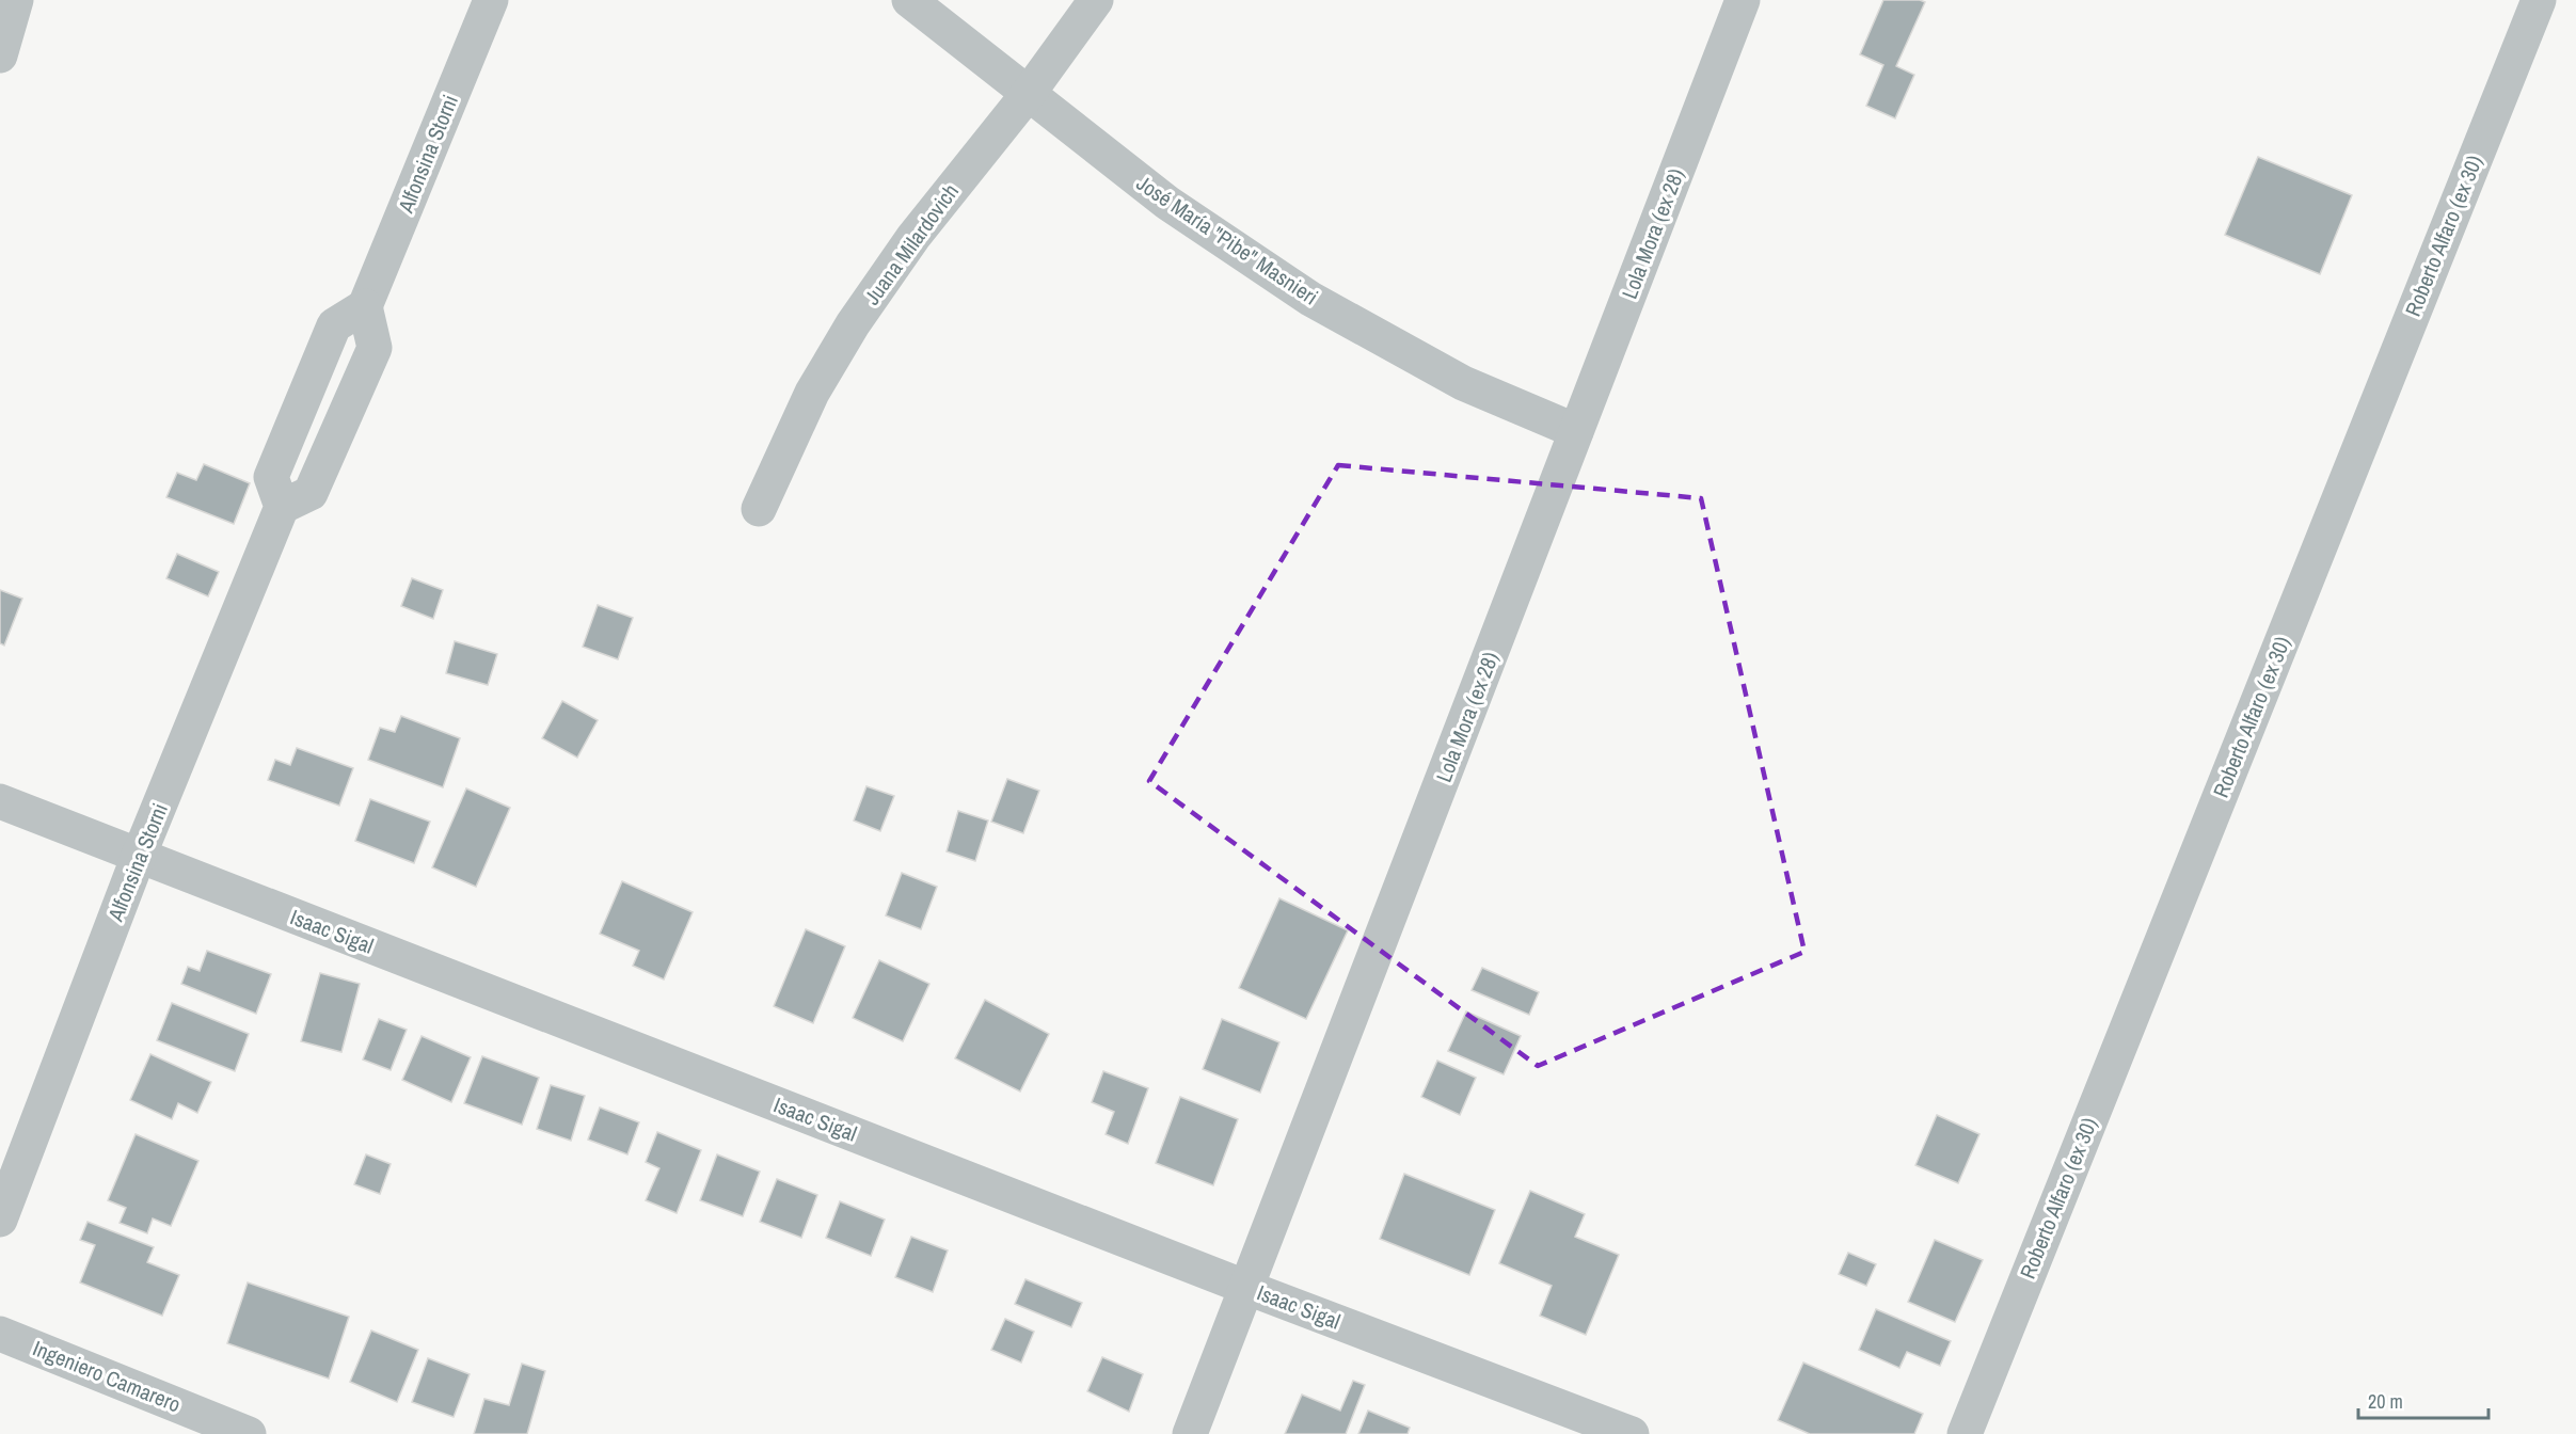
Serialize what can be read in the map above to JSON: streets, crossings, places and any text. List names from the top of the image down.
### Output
{
  "streets": {
    "street": [
      "Alfonsina Storni",
      "Lola Mora (ex 28)",
      "Roberto Alfaro (ex 30)",
      "José María \"Pibe\" Masnieri",
      "Juana Milardovich",
      "Isaac Sigal",
      "Ingeniero Camarero"
    ]
  },
  "crossings": [
    ["Alfonsina Storni", "Isaac Sigal"],
    ["Lola Mora (ex 28)", "José María \"Pibe\" Masnieri"],
    ["Lola Mora (ex 28)", "Isaac Sigal"],
    ["José María \"Pibe\" Masnieri", "Juana Milardovich"]
  ],
  "scale_bar": "20 m"
}
